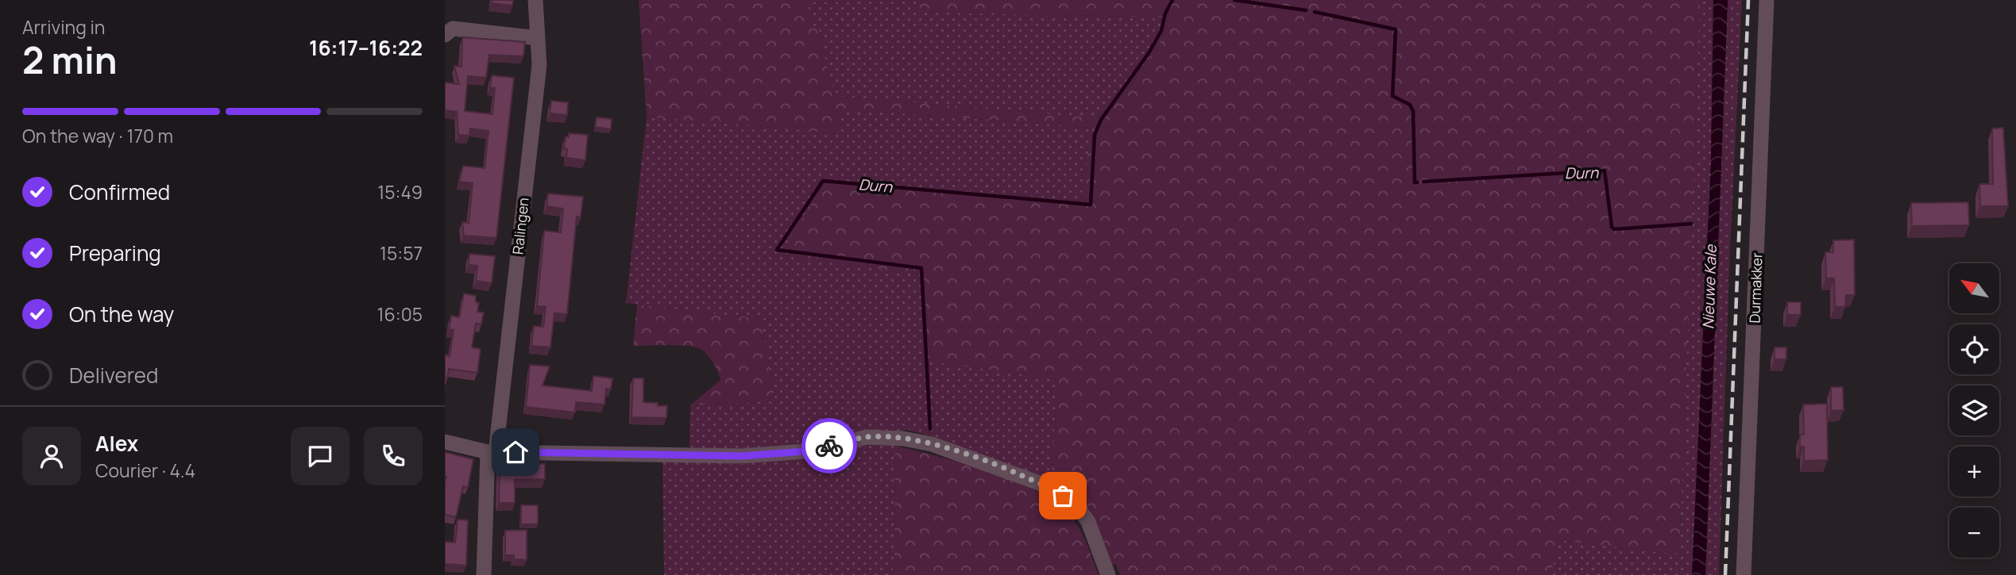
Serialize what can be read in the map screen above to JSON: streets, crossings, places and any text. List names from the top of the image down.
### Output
{
  "streets": {
    "street": ["Ralingen", "Durmakker"]
  },
  "water": ["Durn", "Nieuwe Kale"],
  "north": "top left",
  "page": {
    "heading": ["2 min", "Arriving in", "16:17–16:22"],
    "panel": ["Alex", "Courier · 4.4"],
    "bar": "On the way · 170 m",
    "list": [
      ["Confirmed", "15:49"],
      ["Preparing", "15:57"],
      ["On the way", "16:05"],
      "Delivered"
    ],
    "map_buttons": ["+", "−"]
  }
}
